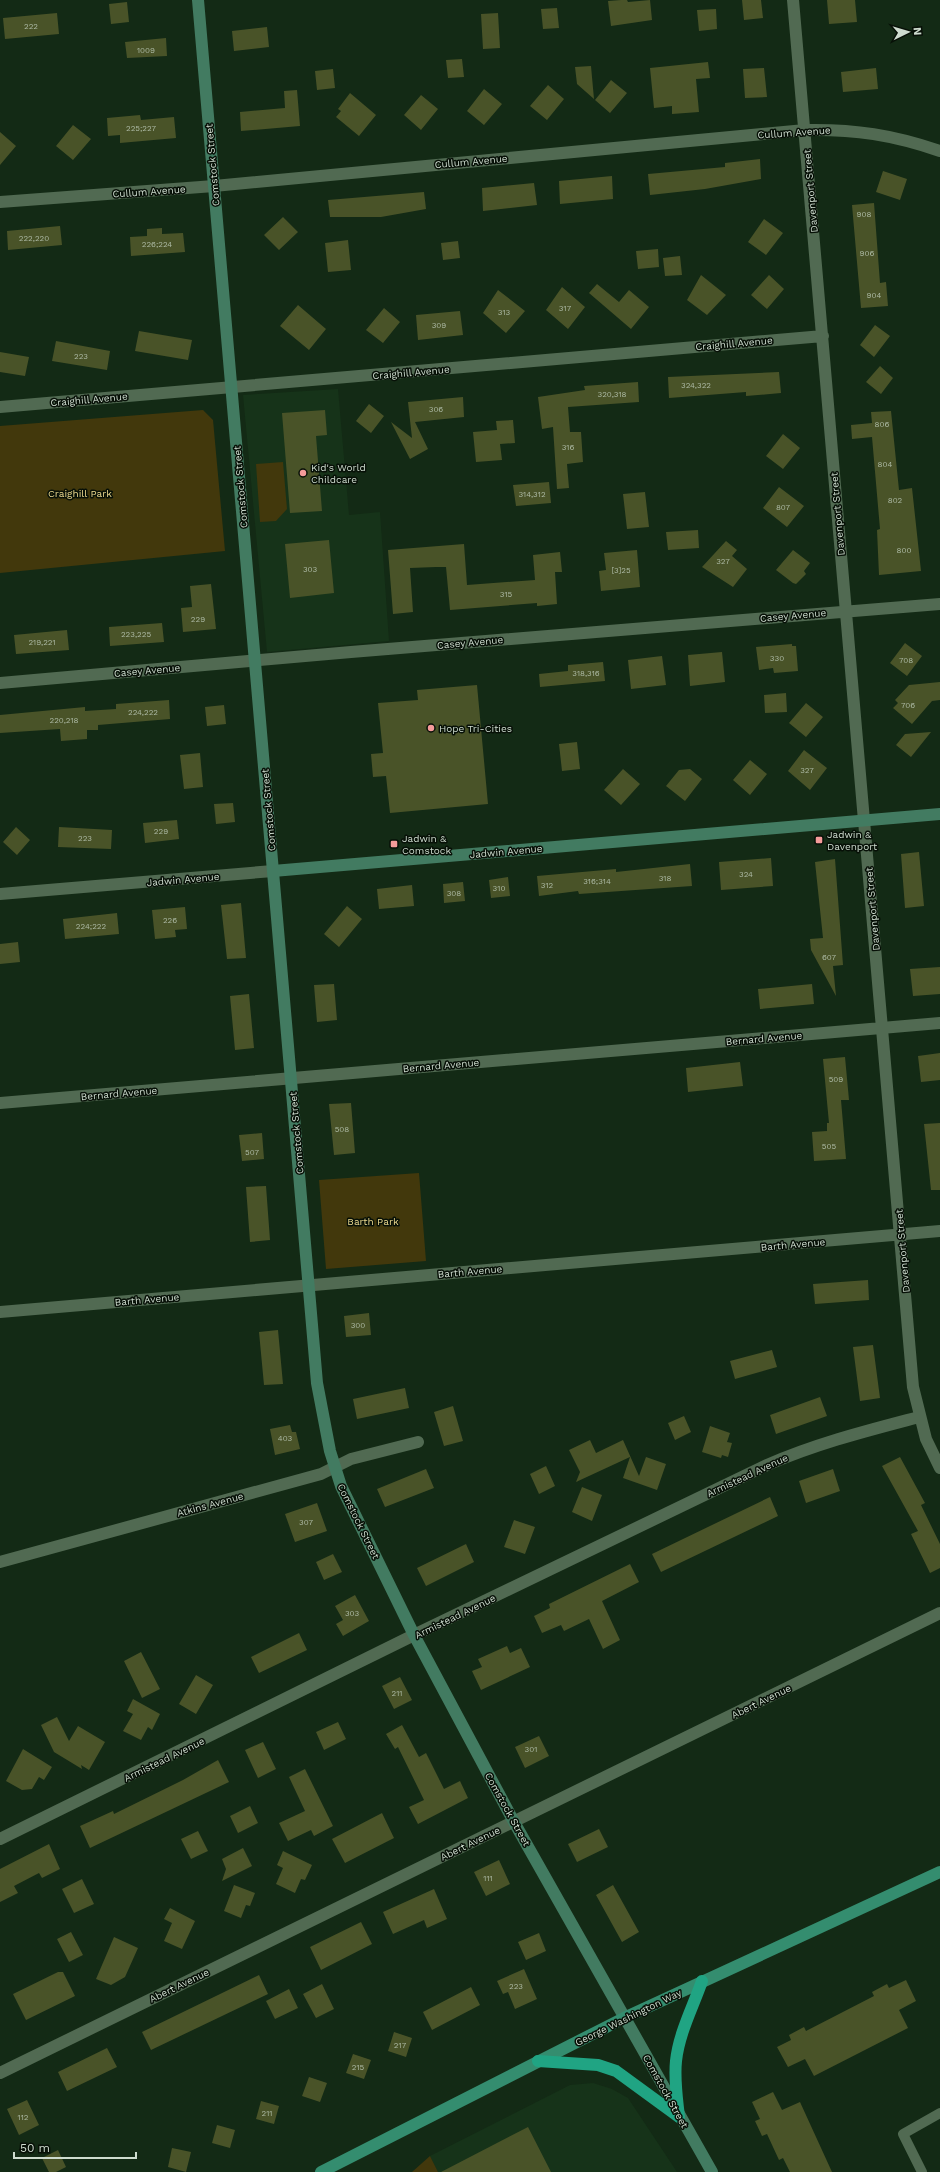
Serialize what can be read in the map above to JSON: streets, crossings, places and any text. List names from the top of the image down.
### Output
{
  "streets": {
    "main road": ["George Washington Way"],
    "street": [
      "Cullum Avenue",
      "Comstock Street",
      "Davenport Street",
      "Craighill Avenue",
      "Casey Avenue",
      "Jadwin Avenue",
      "Bernard Avenue",
      "Barth Avenue",
      "Armistead Avenue",
      "Atkins Avenue",
      "Abert Avenue"
    ]
  },
  "crossings": [
    ["Cullum Avenue", "Comstock Street"],
    ["Cullum Avenue", "Davenport Street"],
    ["Comstock Street", "Craighill Avenue"],
    ["Comstock Street", "Casey Avenue"],
    ["Comstock Street", "Jadwin Avenue"],
    ["Comstock Street", "Bernard Avenue"],
    ["Comstock Street", "Barth Avenue"],
    ["Comstock Street", "Armistead Avenue"],
    ["Comstock Street", "Atkins Avenue"],
    ["Comstock Street", "Abert Avenue"],
    ["Comstock Street", "George Washington Way"],
    ["Davenport Street", "Craighill Avenue"],
    ["Davenport Street", "Casey Avenue"],
    ["Davenport Street", "Jadwin Avenue"],
    ["Davenport Street", "Bernard Avenue"],
    ["Davenport Street", "Barth Avenue"],
    ["Davenport Street", "Armistead Avenue"]
  ],
  "parks": ["Craighill Park", "Barth Park"],
  "places": {
    "other": ["Kid's World Childcare", "Hope Tri-Cities"],
    "transit": ["Jadwin & Davenport", "Jadwin & Comstock"]
  },
  "house_numbers": [
    "222",
    "1009",
    "225;227",
    "908",
    "222,220",
    "226;224",
    "906",
    "904",
    "317",
    "313",
    "309",
    "223",
    "324,322",
    "320,318",
    "306",
    "806",
    "316",
    "804",
    "314,312",
    "802",
    "807",
    "800",
    "327",
    "303",
    "[3]25",
    "315",
    "229",
    "223,225",
    "219,221",
    "330",
    "708",
    "318,316",
    "706",
    "224,222",
    "220,218",
    "327",
    "229",
    "223",
    "324",
    "318",
    "316;314",
    "312",
    "310",
    "308",
    "226",
    "224;222",
    "607",
    "509",
    "508",
    "505",
    "507",
    "300",
    "403",
    "307",
    "303",
    "211",
    "301",
    "111",
    "223",
    "217",
    "215",
    "211",
    "112"
  ],
  "scale_bar": "50 m",
  "north": "right"
}
